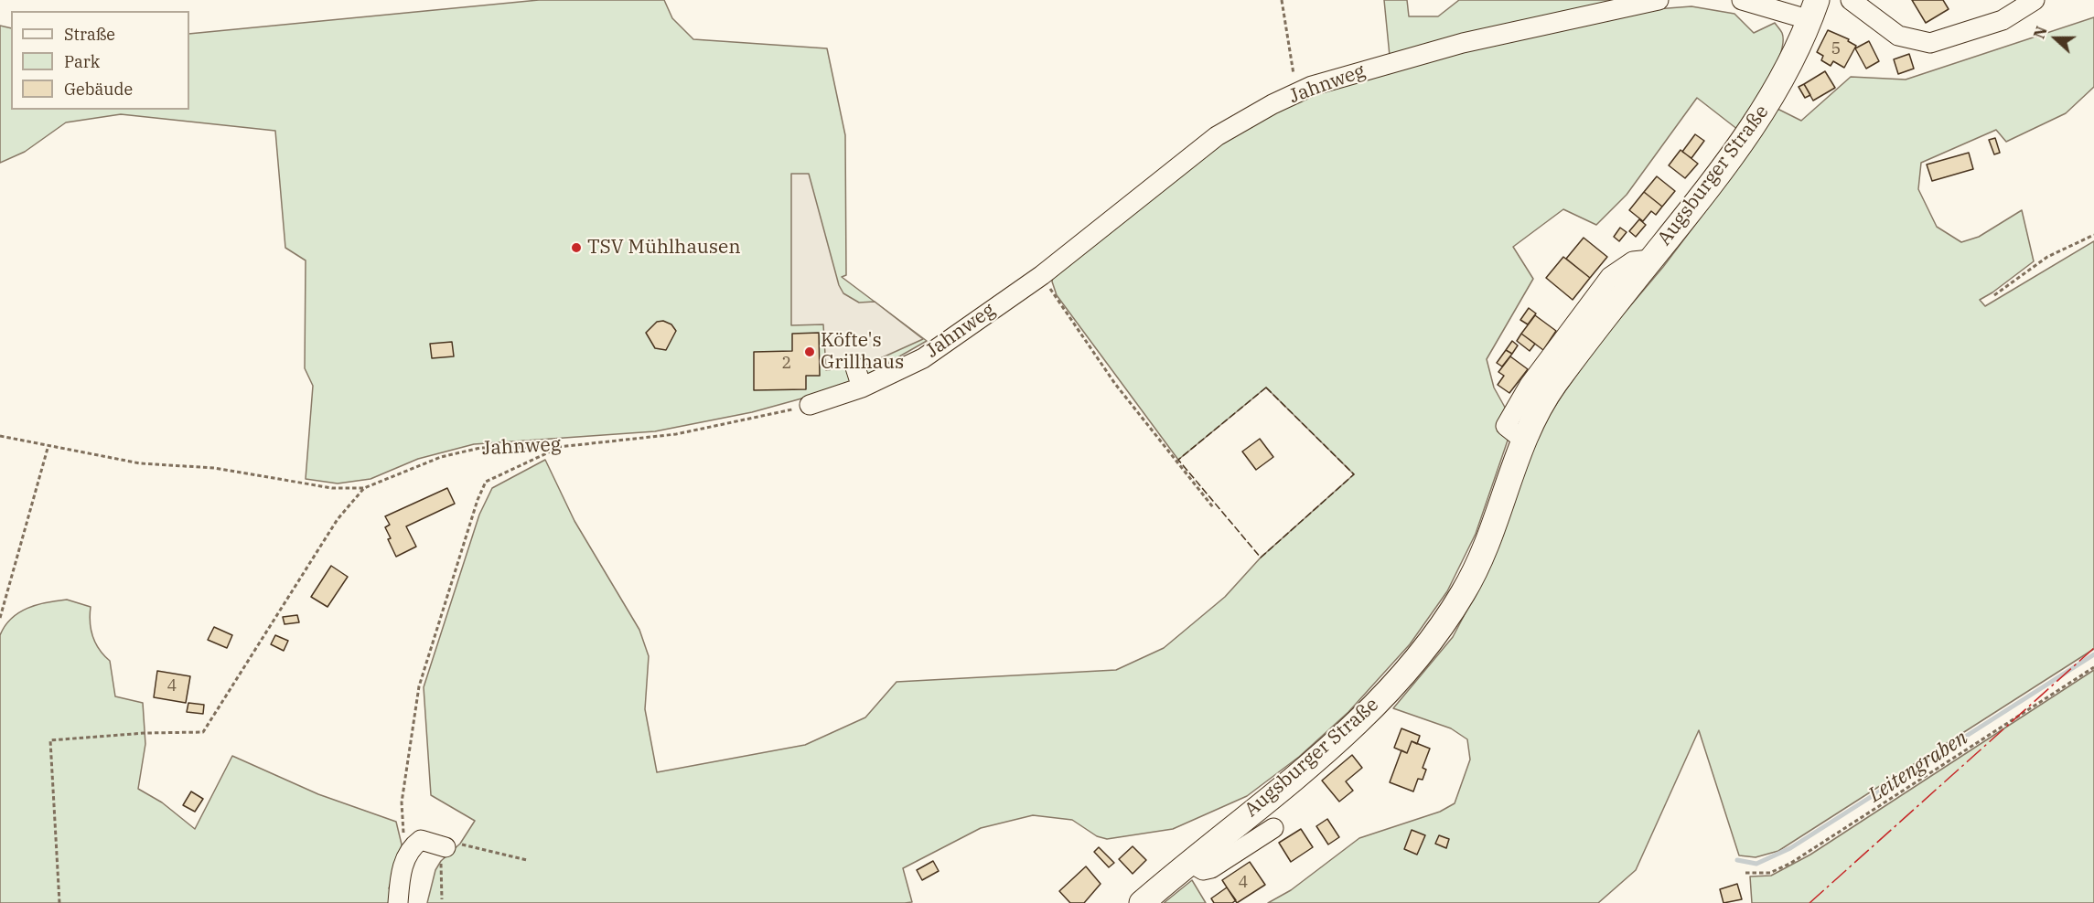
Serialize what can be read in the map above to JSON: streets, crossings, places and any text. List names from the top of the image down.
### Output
{
  "streets": {
    "main road": ["Augsburger Straße"],
    "street": ["Jahnweg"]
  },
  "water": ["Leitengraben"],
  "places": ["TSV Mühlhausen", "Köfte's Grillhaus"],
  "house_numbers": [
    "5",
    "2",
    "4",
    "4"
  ],
  "legend": ["Straße", "Park", "Gebäude"],
  "north": "left"
}
